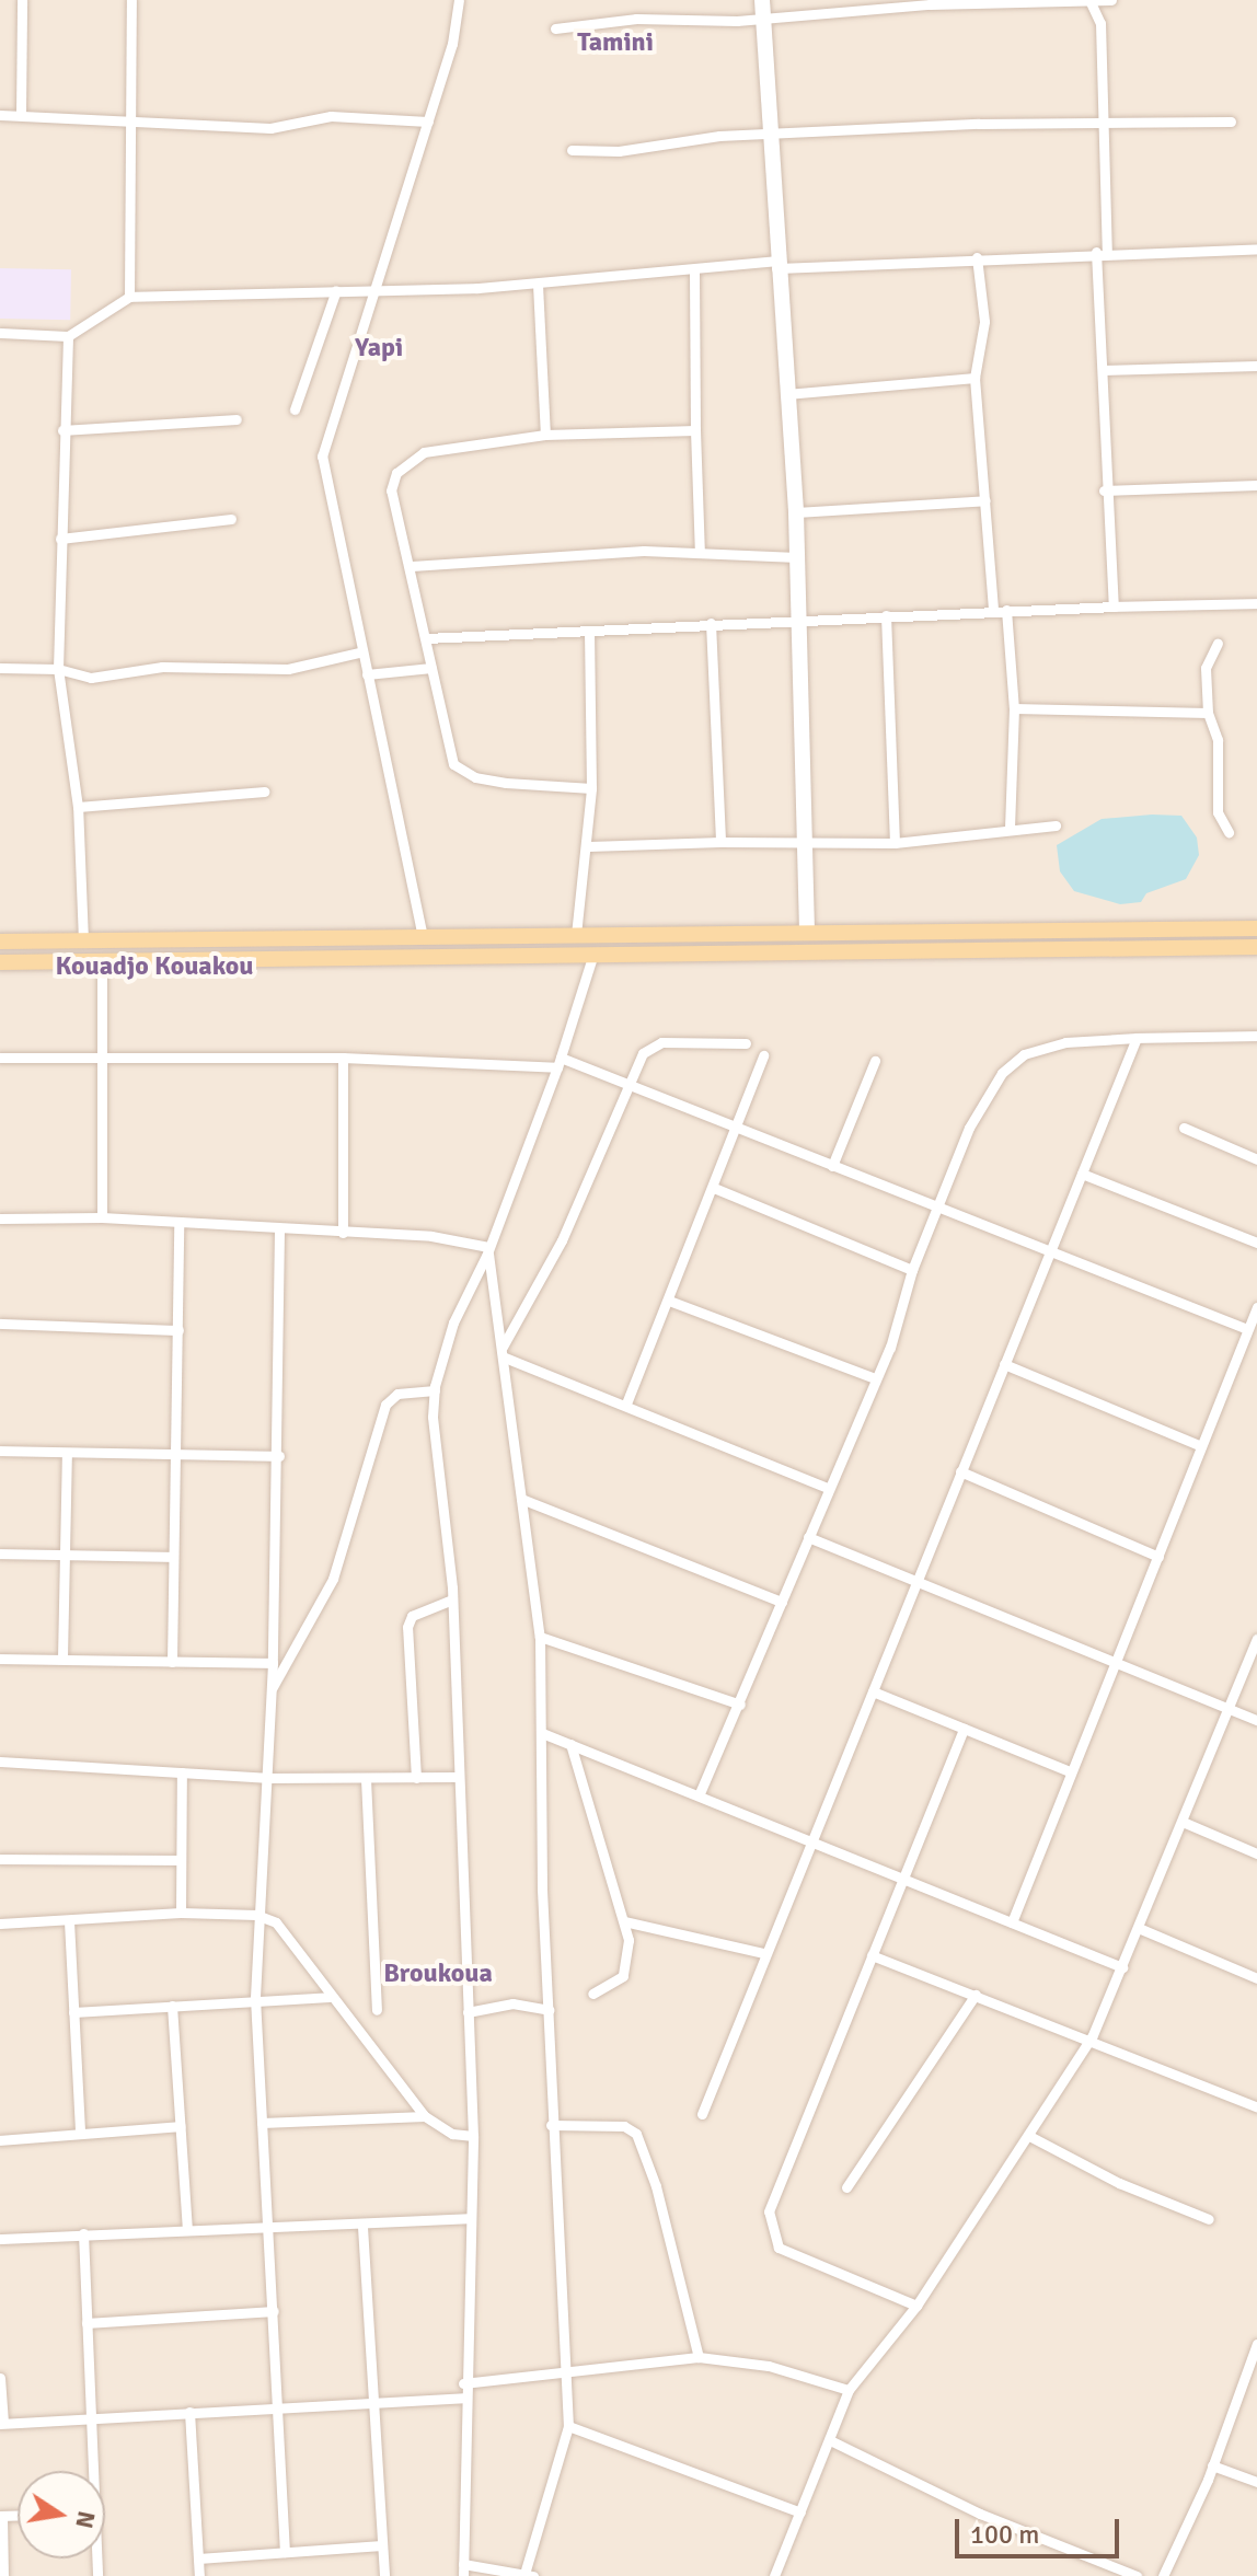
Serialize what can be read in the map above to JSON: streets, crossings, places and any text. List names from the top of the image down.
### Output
{
  "districts": [
    "Tamini",
    "Yapi",
    "Kouadjo Kouakou",
    "Broukoua"
  ],
  "scale_bar": "100 m",
  "north": "right"
}
